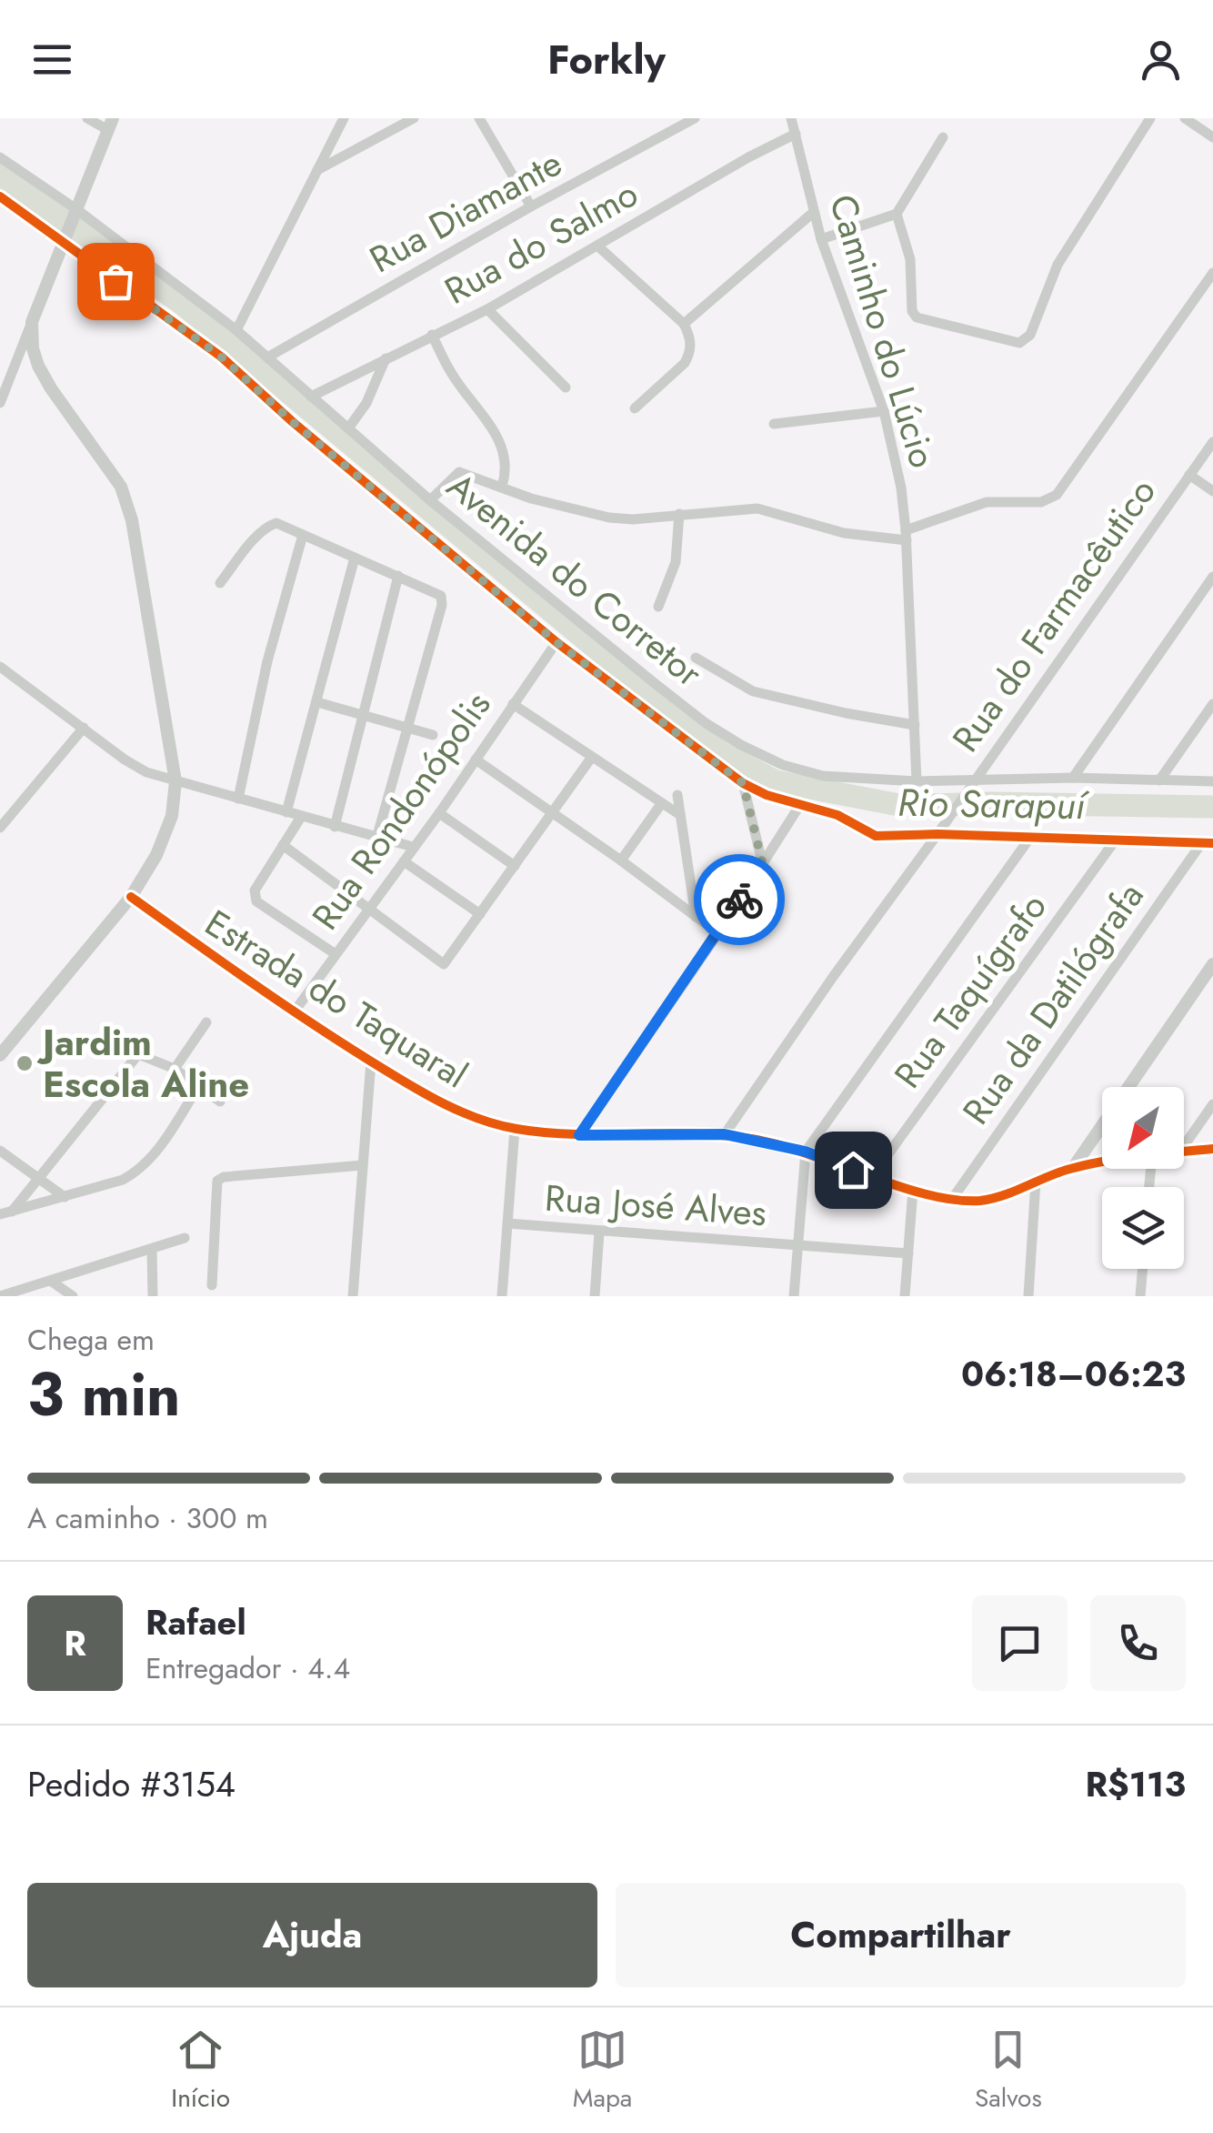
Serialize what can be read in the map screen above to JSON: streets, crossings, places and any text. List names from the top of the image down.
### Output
{
  "streets": {
    "street": [
      "Rua Diamante",
      "Rua do Salmo",
      "Caminho do Lúcio",
      "Avenida do Corretor",
      "Rua do Farmacêutico",
      "Rua Rondonópolis",
      "Rua Taquígrafo",
      "Estrada do Taquaral",
      "Rua da Datilógrafa",
      "Rua José Alves"
    ]
  },
  "crossings": [
    ["Rua Diamante", "Avenida do Corretor"],
    ["Rua do Salmo", "Caminho do Lúcio"],
    ["Rua do Salmo", "Avenida do Corretor"],
    ["Caminho do Lúcio", "Avenida do Corretor"],
    ["Avenida do Corretor", "Rua do Farmacêutico"],
    ["Avenida do Corretor", "Rua Rondonópolis"],
    ["Avenida do Corretor", "Rua Taquígrafo"],
    ["Avenida do Corretor", "Rua da Datilógrafa"],
    ["Rua do Farmacêutico", "Estrada do Taquaral"],
    ["Rua Rondonópolis", "Estrada do Taquaral"],
    ["Rua Taquígrafo", "Estrada do Taquaral"],
    ["Estrada do Taquaral", "Rua da Datilógrafa"]
  ],
  "water": ["Rio Sarapuí"],
  "places": ["Jardim Escola Aline"],
  "north": "bottom left",
  "page": {
    "header": "Forkly",
    "heading": ["3 min", "Chega em", "06:18–06:23"],
    "panel": [
      "Rafael",
      "Entregador · 4.4",
      "Pedido #3154",
      "R$113"
    ],
    "bar": "A caminho · 300 m",
    "round": "R",
    "buttons": ["Ajuda", "Compartilhar"],
    "tabs": ["Início", "Mapa", "Salvos"]
  }
}
